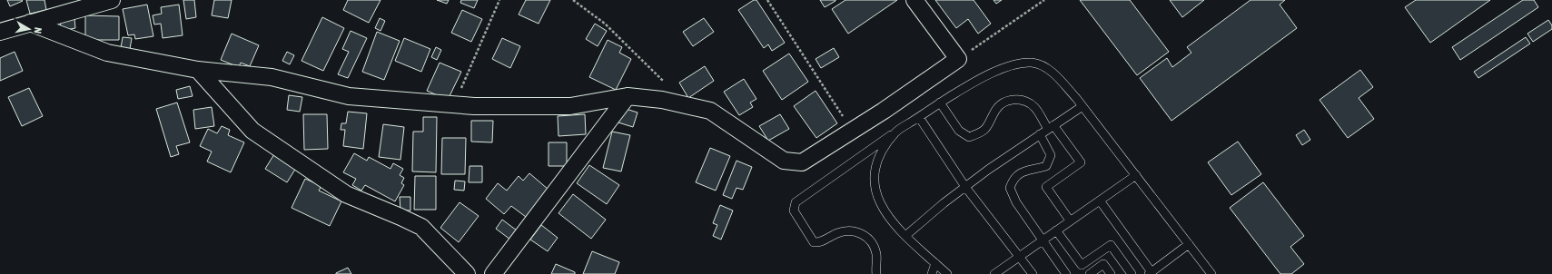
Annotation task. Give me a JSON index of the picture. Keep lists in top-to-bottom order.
{
  "north": "right"
}
